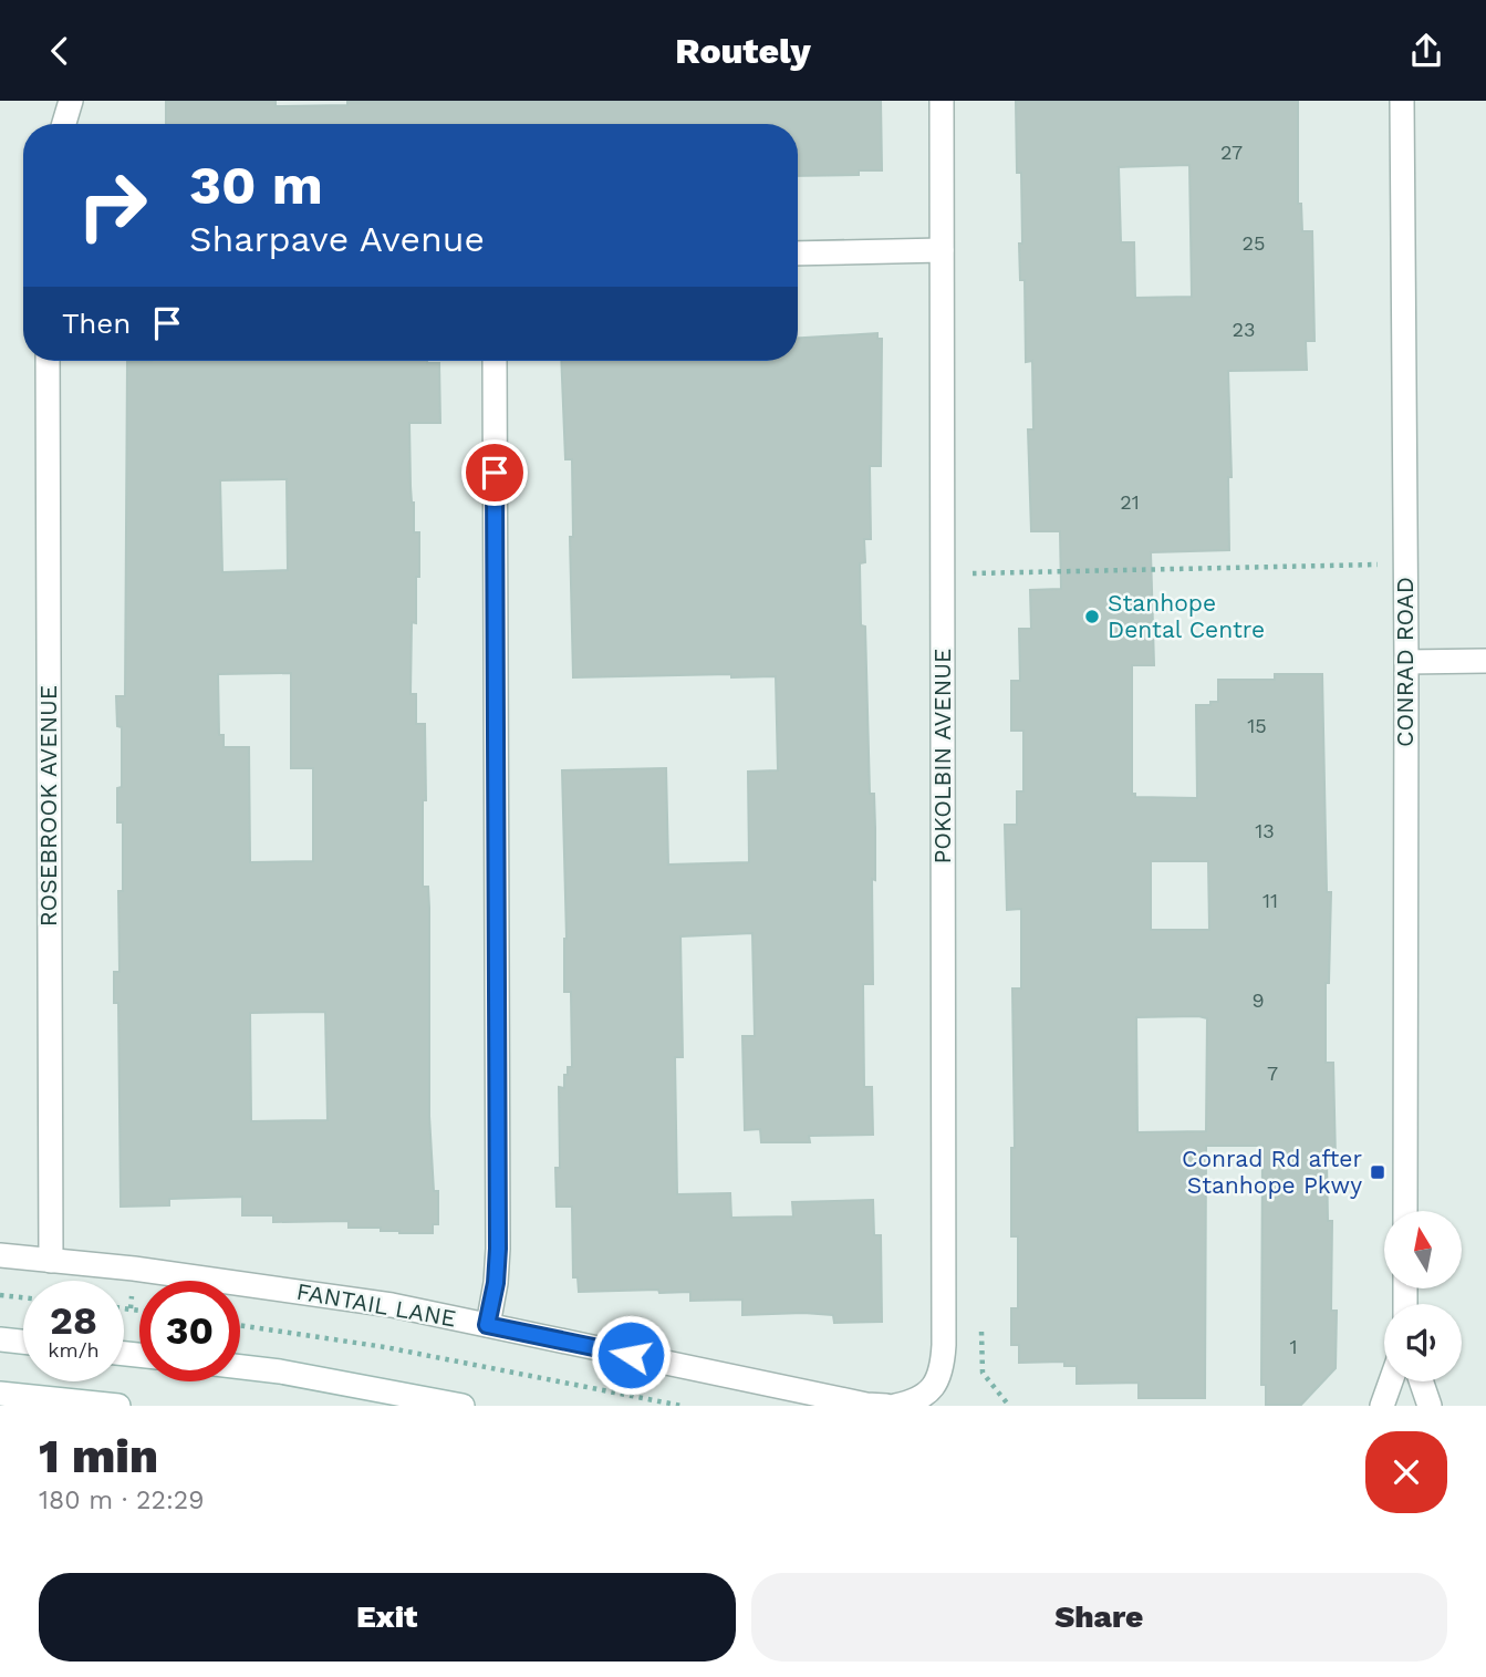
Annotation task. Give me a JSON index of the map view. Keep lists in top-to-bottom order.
{
  "streets": {
    "street": [
      "CONRAD ROAD",
      "POKOLBIN AVENUE",
      "ROSEBROOK AVENUE",
      "FANTAIL LANE"
    ]
  },
  "crossings": [
    ["ROSEBROOK AVENUE", "FANTAIL LANE"]
  ],
  "places": {
    "other": ["Stanhope Dental Centre"],
    "transit": ["Conrad Rd after Stanhope Pkwy"]
  },
  "house_numbers": [
    "27",
    "25",
    "23",
    "21",
    "15",
    "13",
    "11",
    "9",
    "7",
    "1"
  ],
  "north": "top",
  "page": {
    "header": "Routely",
    "turn": ["30 m", "Sharpave Avenue"],
    "then": "Then",
    "speed": "28 km/h",
    "limit": "30",
    "heading": ["1 min", "180 m · 22:29"],
    "buttons": ["Exit", "Share"]
  }
}
